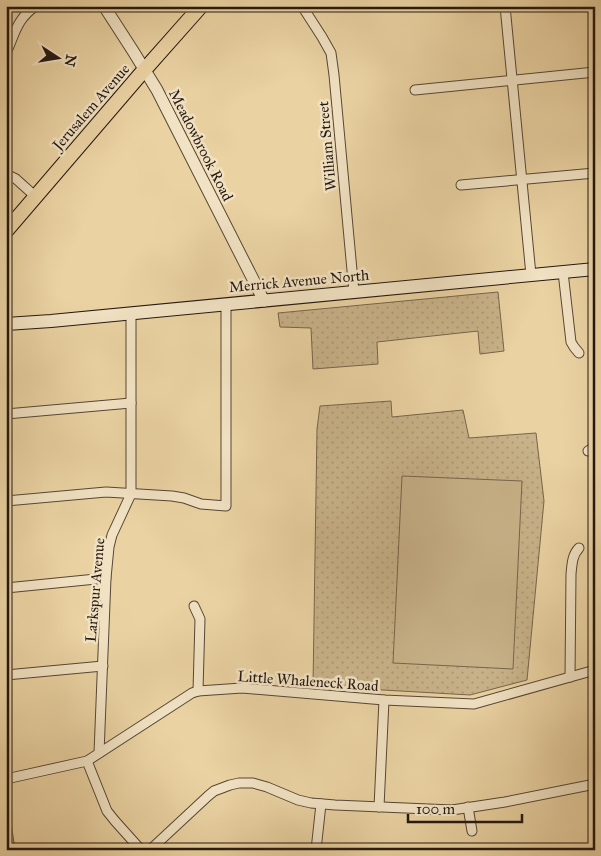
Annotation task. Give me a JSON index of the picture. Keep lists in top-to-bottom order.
{
  "streets": {
    "main road": ["Jerusalem Avenue", "Merrick Avenue North"],
    "street": [
      "Meadowbrook Road",
      "William Street",
      "Larkspur Avenue",
      "Little Whaleneck Road"
    ]
  },
  "crossings": [
    ["Jerusalem Avenue", "Meadowbrook Road"],
    ["Meadowbrook Road", "Merrick Avenue North"],
    ["William Street", "Merrick Avenue North"],
    ["Merrick Avenue North", "Larkspur Avenue"],
    ["Larkspur Avenue", "Little Whaleneck Road"]
  ],
  "scale_bar": "100 m",
  "north": "right"
}
